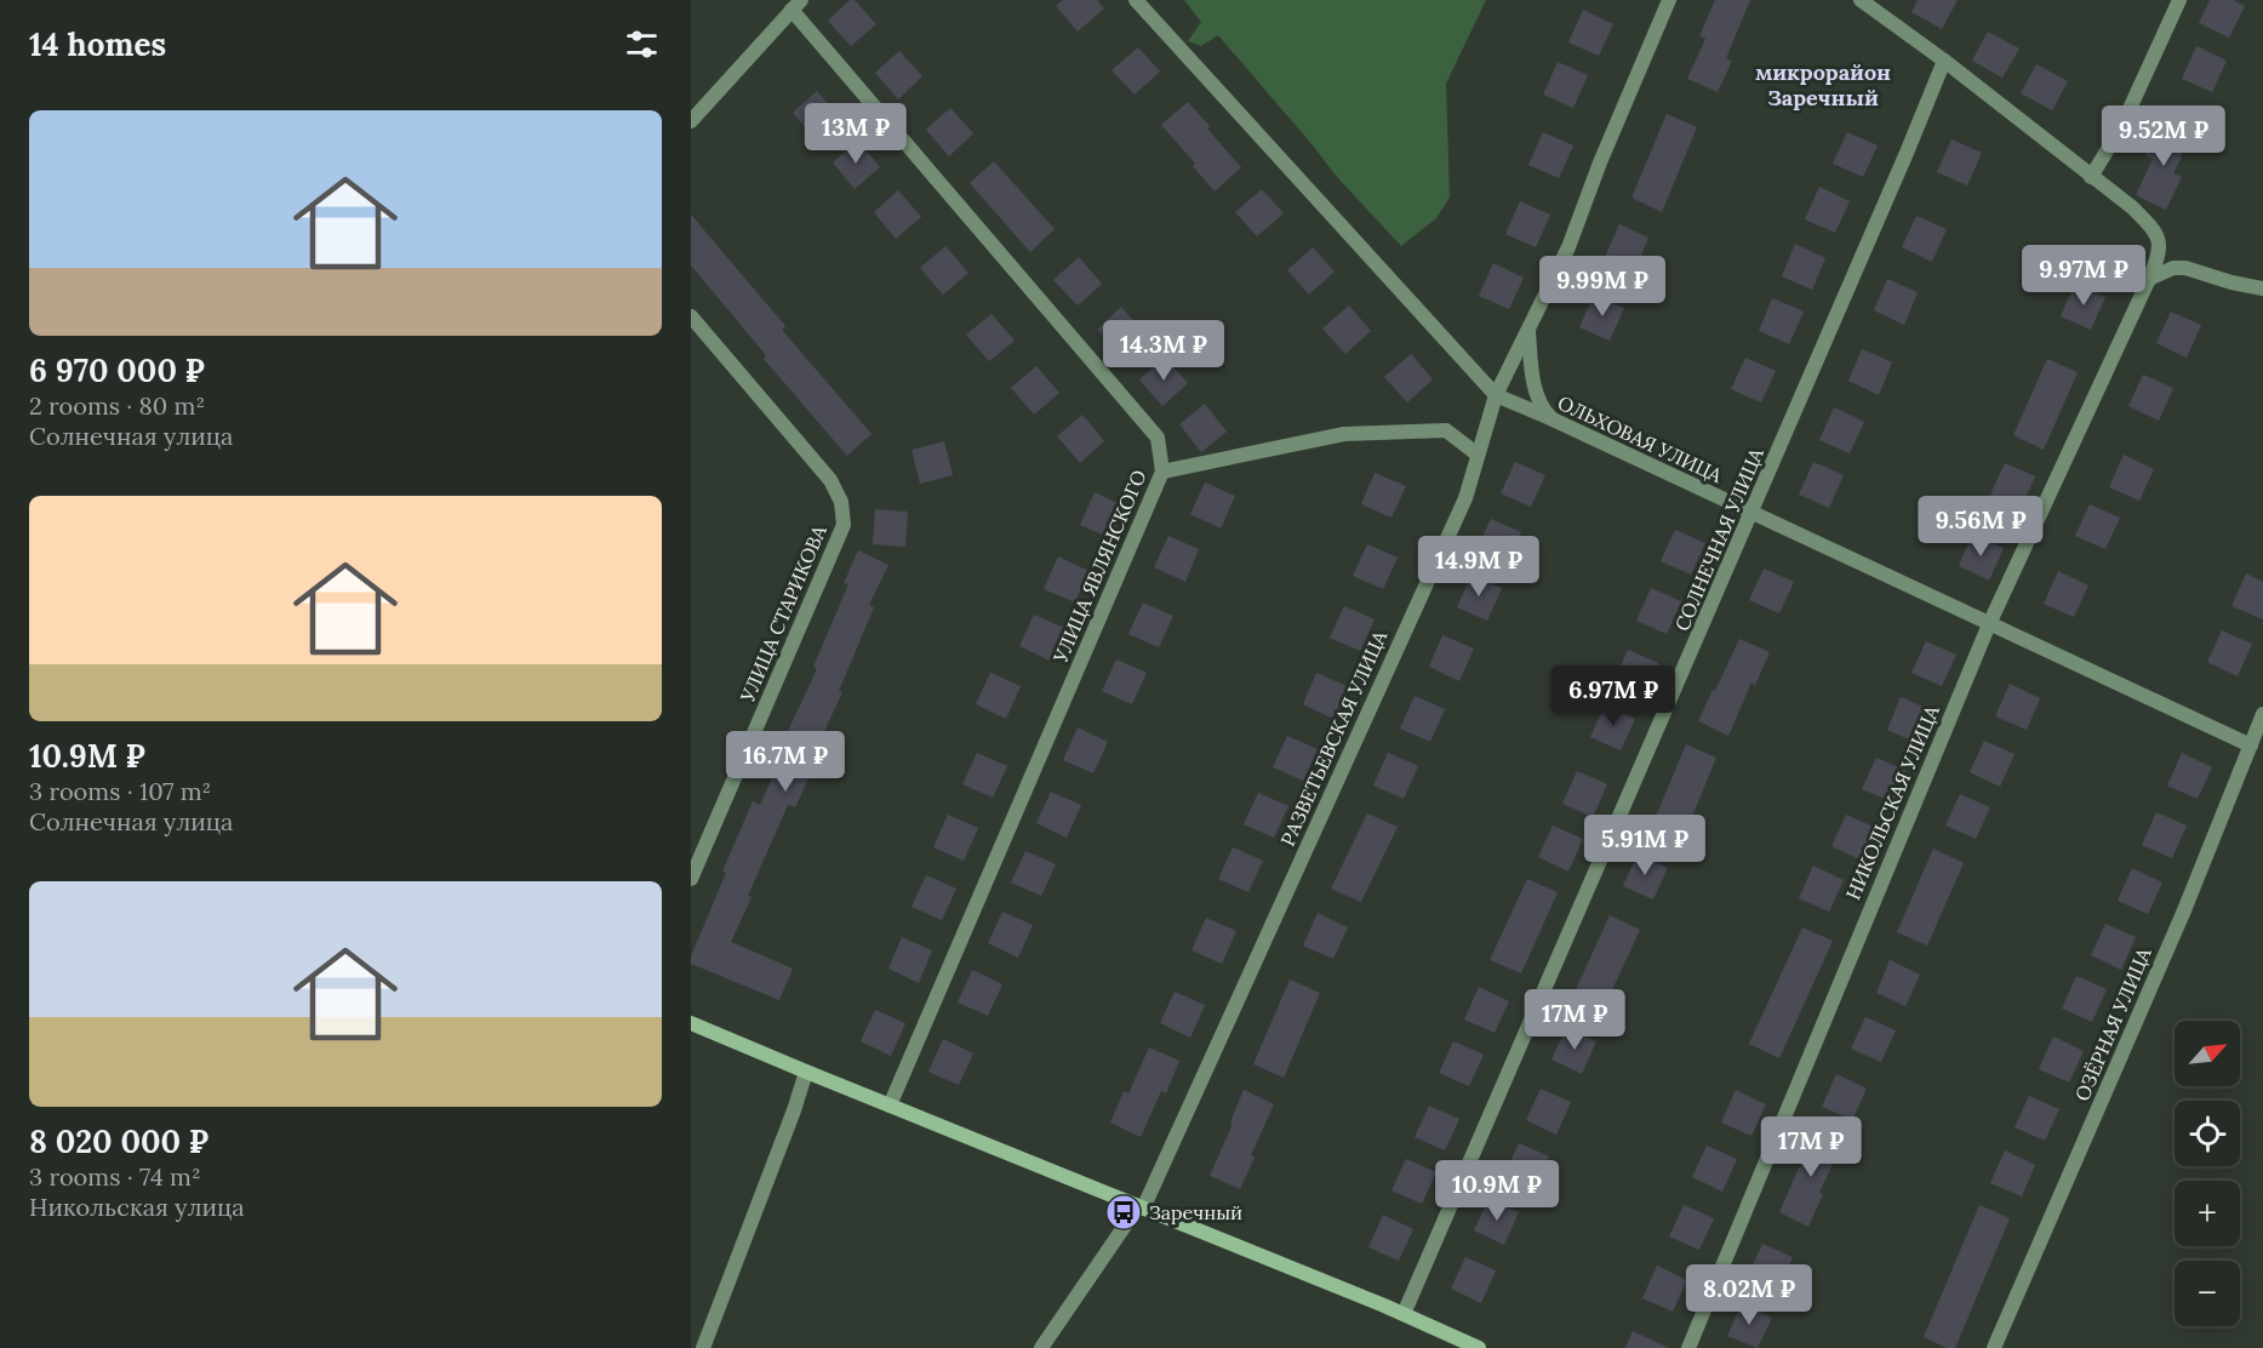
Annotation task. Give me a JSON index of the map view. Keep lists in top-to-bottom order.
{
  "streets": {
    "street": [
      "ОЛЬХОВАЯ УЛИЦА",
      "СОЛНЕЧНАЯ УЛИЦА",
      "УЛИЦА ЯВЛЯНСКОГО",
      "УЛИЦА СТАРИКОВА",
      "РАЗВЕТЬЕВСКАЯ УЛИЦА",
      "НИКОЛЬСКАЯ УЛИЦА",
      "ОЗЁРНАЯ УЛИЦА"
    ]
  },
  "crossings": [
    ["ОЛЬХОВАЯ УЛИЦА", "СОЛНЕЧНАЯ УЛИЦА"],
    ["ОЛЬХОВАЯ УЛИЦА", "РАЗВЕТЬЕВСКАЯ УЛИЦА"],
    ["ОЛЬХОВАЯ УЛИЦА", "НИКОЛЬСКАЯ УЛИЦА"],
    ["ОЛЬХОВАЯ УЛИЦА", "ОЗЁРНАЯ УЛИЦА"],
    ["СОЛНЕЧНАЯ УЛИЦА", "НИКОЛЬСКАЯ УЛИЦА"]
  ],
  "districts": ["микрорайон Заречный"],
  "places": {
    "bus stop": ["Заречный"]
  },
  "north": "top right",
  "page": {
    "heading": "14 homes",
    "list": [
      {
        "name": "6 970 000 ₽",
        "note": "2 rooms · 80 m² · Солнечная улица"
      },
      {
        "name": "10.9M ₽",
        "note": "3 rooms · 107 m² · Солнечная улица"
      },
      {
        "name": "8 020 000 ₽",
        "note": "3 rooms · 74 m² · Никольская улица"
      }
    ],
    "price": [
      "13M ₽",
      "9.52M ₽",
      "9.97M ₽",
      "9.99M ₽",
      "14.3M ₽",
      "9.56M ₽",
      "14.9M ₽",
      "6.97M ₽",
      "16.7M ₽",
      "5.91M ₽",
      "17M ₽",
      "17M ₽",
      "10.9M ₽",
      "8.02M ₽"
    ],
    "map_buttons": ["+", "−"]
  }
}
